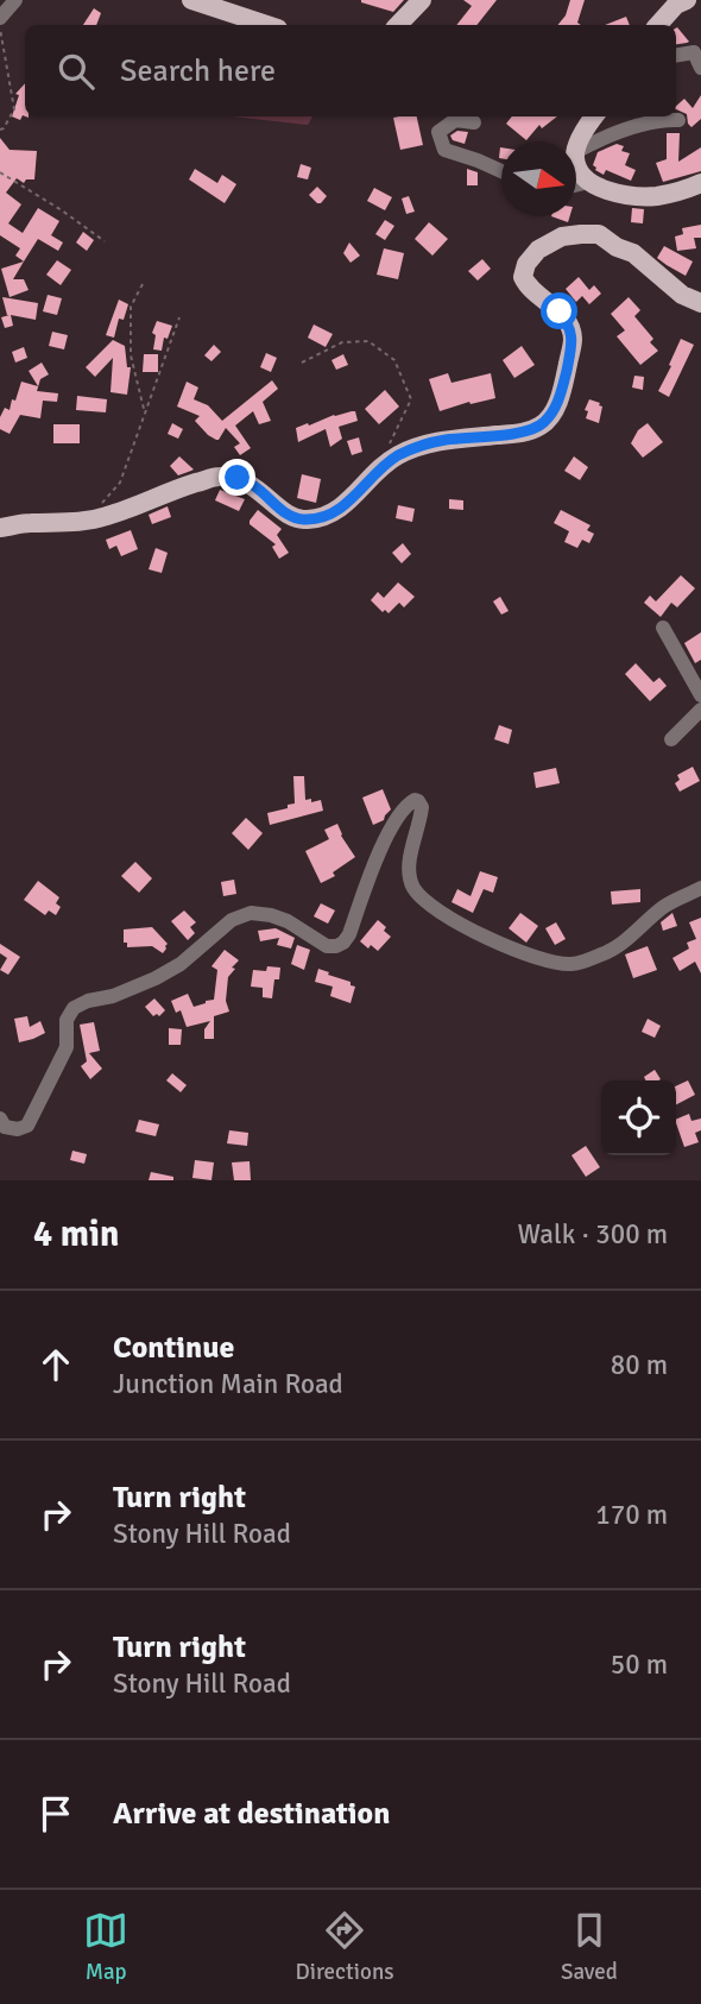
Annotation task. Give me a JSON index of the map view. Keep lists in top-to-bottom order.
{
  "north": "right",
  "page": {
    "search": "Search here",
    "heading": ["4 min", "Walk · 300 m"],
    "list": [
      ["Continue", "Junction Main Road", "80 m"],
      ["Turn right", "Stony Hill Road", "170 m"],
      ["Turn right", "Stony Hill Road", "50 m"],
      "Arrive at destination"
    ],
    "nav": ["Map", "Directions", "Saved"]
  }
}
